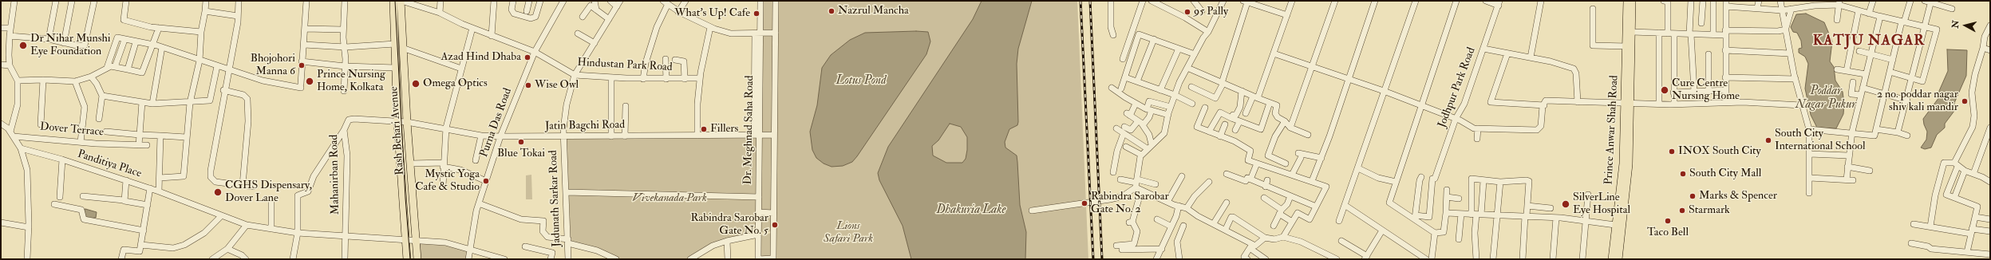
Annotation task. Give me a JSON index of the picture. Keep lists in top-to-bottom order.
{
  "streets": {
    "main road": ["Prince Anwar Shah Road", "Rash Behari Avenue"],
    "street": [
      "Hindustan Park Road",
      "Jodhpur Park Road",
      "Purna Das Road",
      "Jatin Bagchi Road",
      "Dover Terrace",
      "Dr. Meghnad Saha Road",
      "Panditiya Place",
      "Mahanirban Road",
      "Jadunath Sarkar Road"
    ]
  },
  "crossings": [
    ["Hindustan Park Road", "Purna Das Road"],
    ["Hindustan Park Road", "Rash Behari Avenue"],
    ["Hindustan Park Road", "Jadunath Sarkar Road"],
    ["Purna Das Road", "Jatin Bagchi Road"],
    ["Purna Das Road", "Panditiya Place"],
    ["Jatin Bagchi Road", "Dr. Meghnad Saha Road"],
    ["Jatin Bagchi Road", "Rash Behari Avenue"],
    ["Jatin Bagchi Road", "Mahanirban Road"],
    ["Jatin Bagchi Road", "Jadunath Sarkar Road"],
    ["Rash Behari Avenue", "Panditiya Place"],
    ["Rash Behari Avenue", "Mahanirban Road"],
    ["Panditiya Place", "Mahanirban Road"]
  ],
  "districts": ["KATJU NAGAR"],
  "water": ["Lotus Pond", "Poddar Nagar Pukur", "Dhakuria Lake"],
  "parks": ["Vivekanada Park", "Lions Safari Park"],
  "places": [
    "Nazrul Mancha",
    "95 Pally",
    "What's Up! Cafe",
    "Dr Nihar Munshi Eye Foundation",
    "Azad Hind Dhaba",
    "Bhojohori Manna 6",
    "Prince Nursing Home, Kolkata",
    "Omega Optics",
    "Wise Owl",
    "Cure Centre Nursing Home",
    "2 no. poddar nagar shiv kali mandir",
    "Fillers",
    "South City International School",
    "Blue Tokai",
    "INOX South City",
    "South City Mall",
    "Mystic Yoga Cafe & Studio",
    "CGHS Dispensary, Dover Lane",
    "Marks & Spencer",
    "Rabindra Sarobar Gate No. 2",
    "SilverLine Eye Hospital",
    "Starmark",
    "Taco Bell",
    "Rabindra Sarobar Gate No. 5"
  ],
  "north": "left"
}
